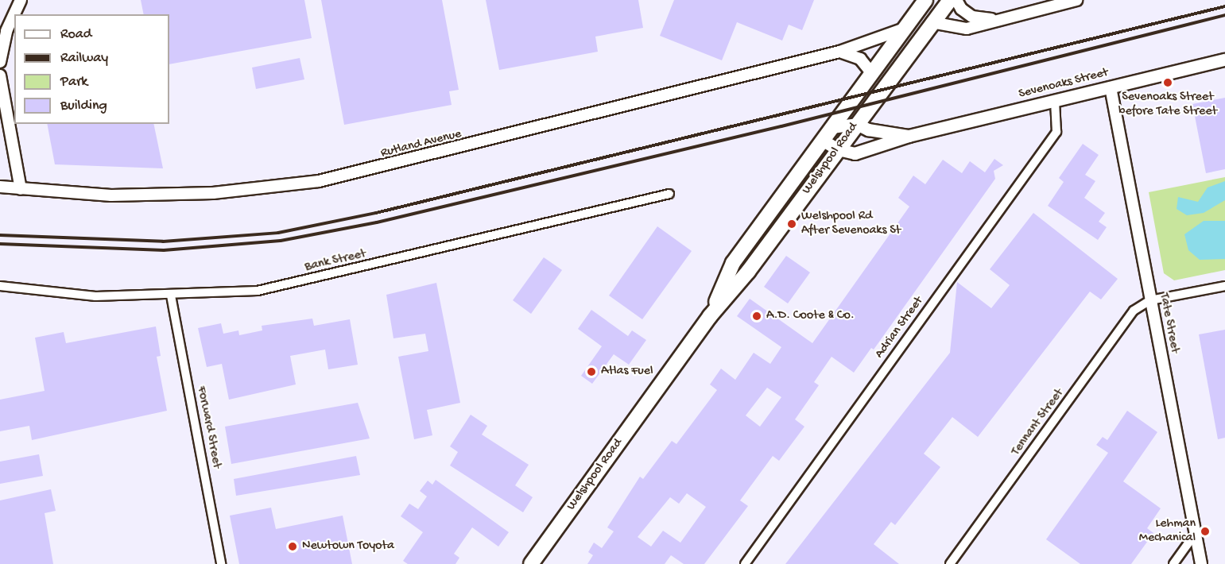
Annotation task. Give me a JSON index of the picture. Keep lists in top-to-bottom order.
{
  "streets": {
    "main road": ["Sevenoaks Street", "Welshpool Road"],
    "street": [
      "Rutland Avenue",
      "Bank Street",
      "Tate Street",
      "Adrian Street",
      "Tennant Street",
      "Forward Street"
    ]
  },
  "crossings": [
    ["Sevenoaks Street", "Welshpool Road"],
    ["Sevenoaks Street", "Tate Street"],
    ["Sevenoaks Street", "Adrian Street"],
    ["Rutland Avenue", "Welshpool Road"],
    ["Bank Street", "Forward Street"],
    ["Tate Street", "Tennant Street"]
  ],
  "places": [
    "Sevenoaks Street before Tate Street",
    "Welshpool Rd After Sevenoaks St",
    "A.D. Coote & Co.",
    "Atlas Fuel",
    "Lehman Mechanical",
    "Newtown Toyota"
  ],
  "legend": [
    "Road",
    "Railway",
    "Park",
    "Building"
  ]
}
